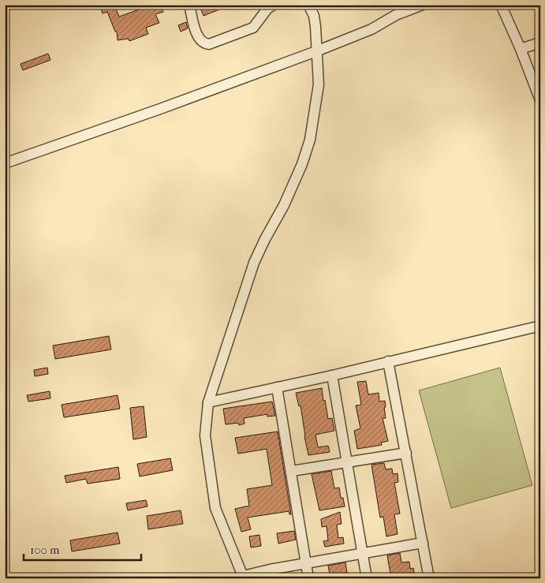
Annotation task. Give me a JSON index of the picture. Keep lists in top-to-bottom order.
{
  "scale_bar": "100 m"
}
